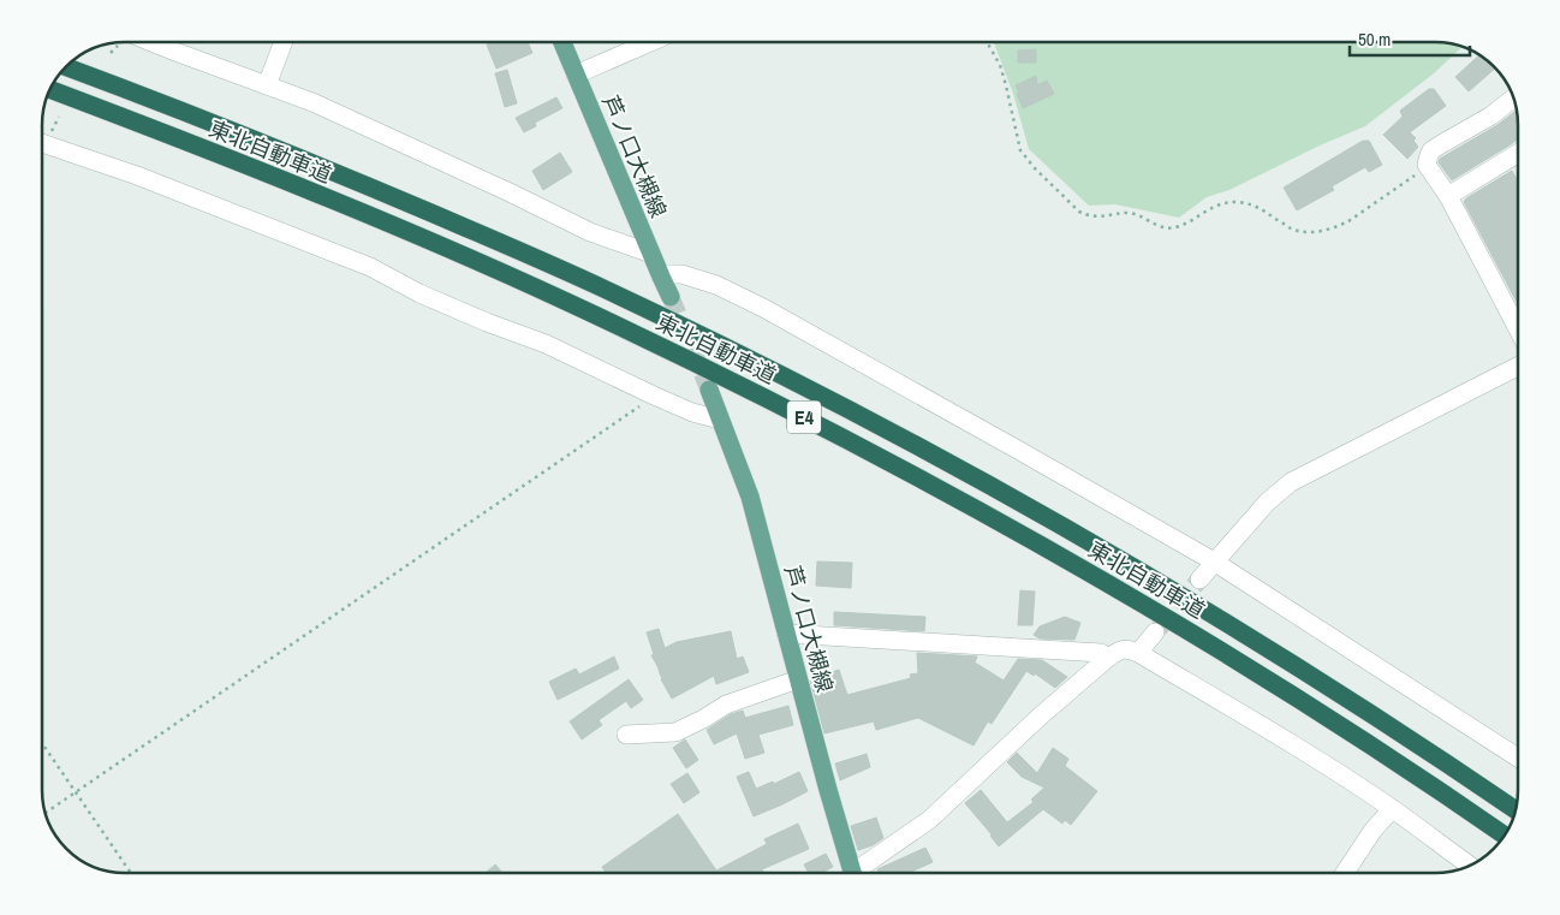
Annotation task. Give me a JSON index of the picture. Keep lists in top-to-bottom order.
{
  "streets": {
    "highway": ["東北自動車道", "E4"],
    "main road": ["芦ノ口大槻線"]
  },
  "scale_bar": "50 m"
}
